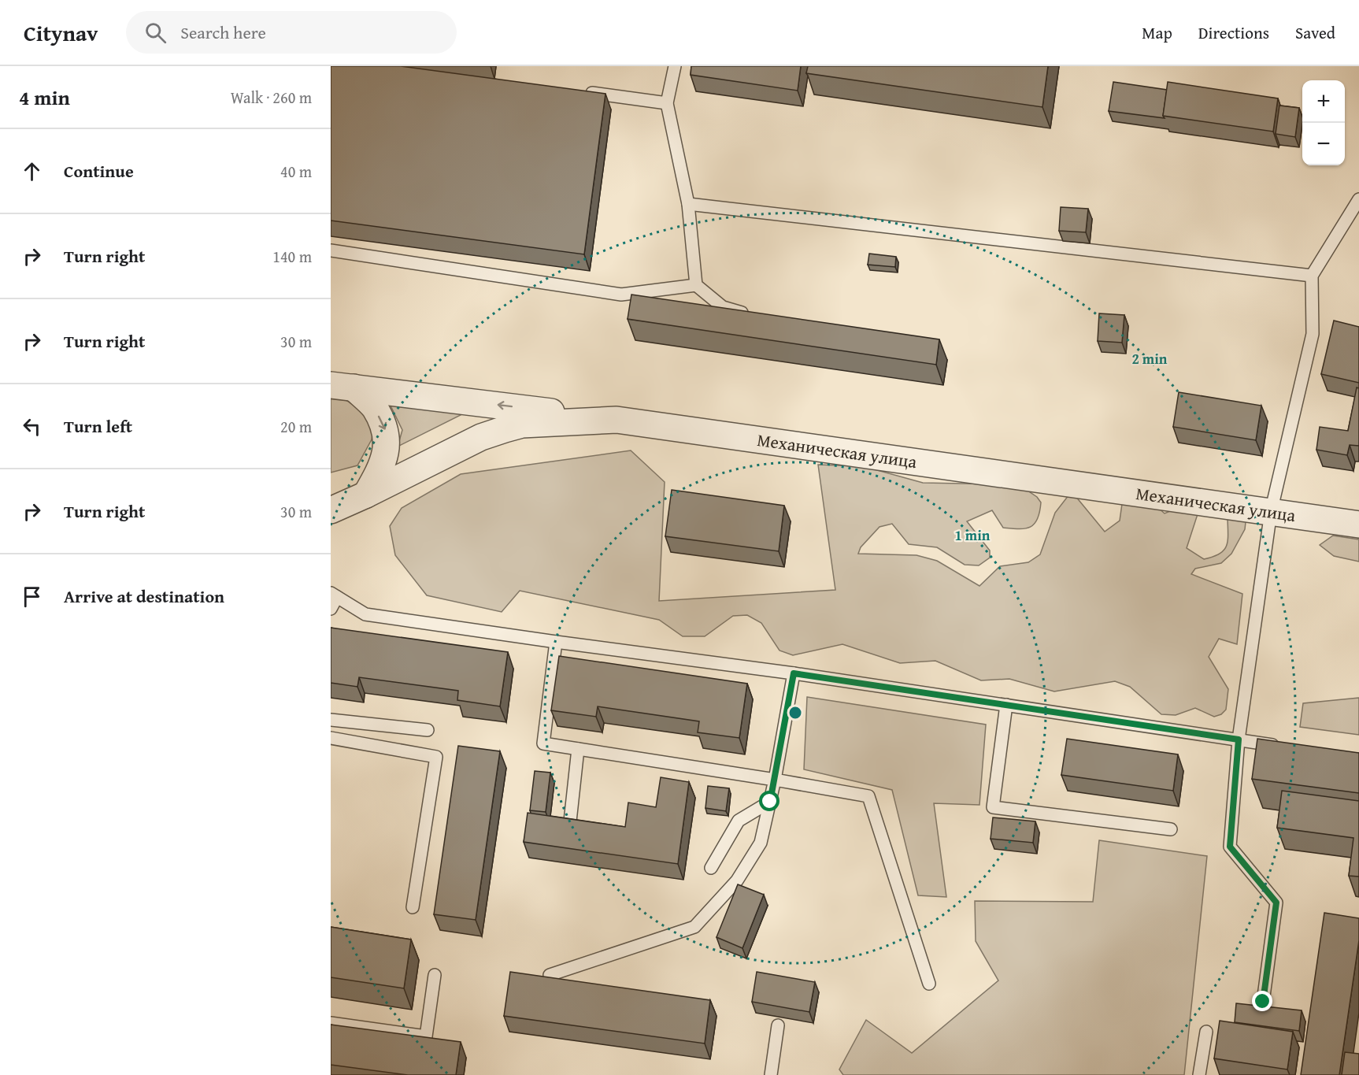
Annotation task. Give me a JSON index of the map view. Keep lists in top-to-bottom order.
{
  "streets": {
    "street": ["Механическая улица"]
  },
  "page": {
    "header": "Citynav",
    "search": "Search here",
    "nav": ["Map", "Directions", "Saved"],
    "heading": ["4 min", "Walk · 260 m"],
    "map_buttons": ["+", "−"],
    "list": [
      ["Continue", "40 m"],
      ["Turn right", "140 m"],
      ["Turn right", "30 m"],
      ["Turn left", "20 m"],
      ["Turn right", "30 m"],
      "Arrive at destination"
    ]
  },
  "rings": ["2 min", "1 min"]
}
